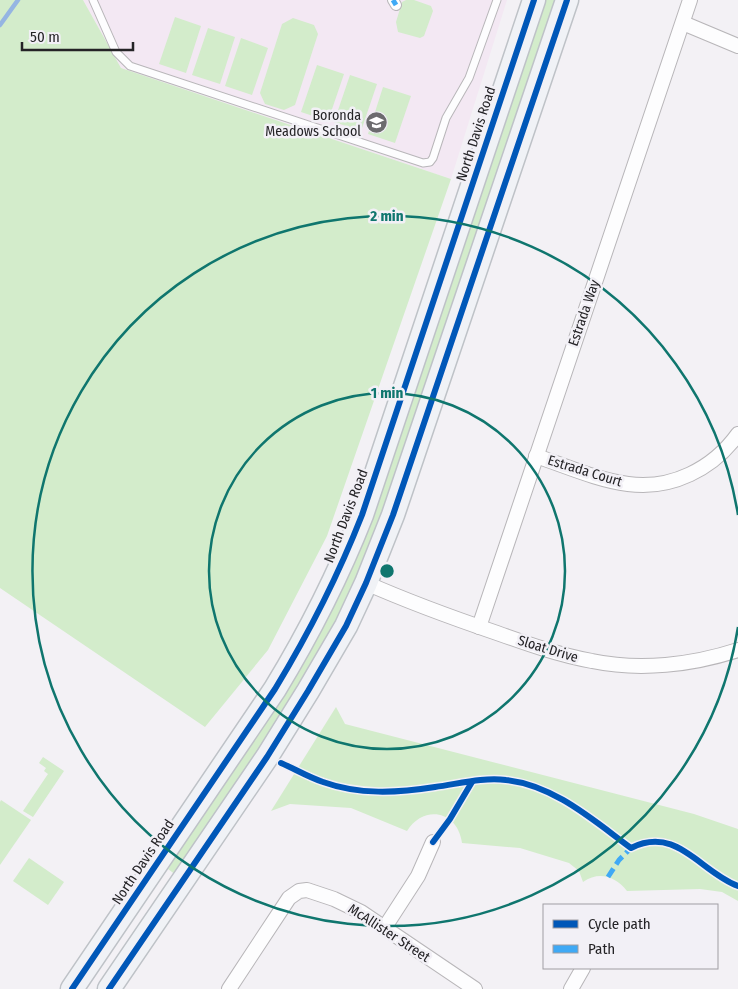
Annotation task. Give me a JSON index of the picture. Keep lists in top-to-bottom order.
{
  "streets": {
    "highway": ["North Davis Road"],
    "street": [
      "Estrada Way",
      "Estrada Court",
      "Sloat Drive",
      "McAllister Street"
    ]
  },
  "crossings": [
    ["Estrada Way", "Estrada Court"],
    ["Estrada Way", "Sloat Drive"]
  ],
  "places": {
    "school or university": ["Boronda Meadows School"]
  },
  "legend": ["Cycle path", "Path"],
  "scale_bar": "50 m",
  "rings": ["2 min", "1 min"]
}
